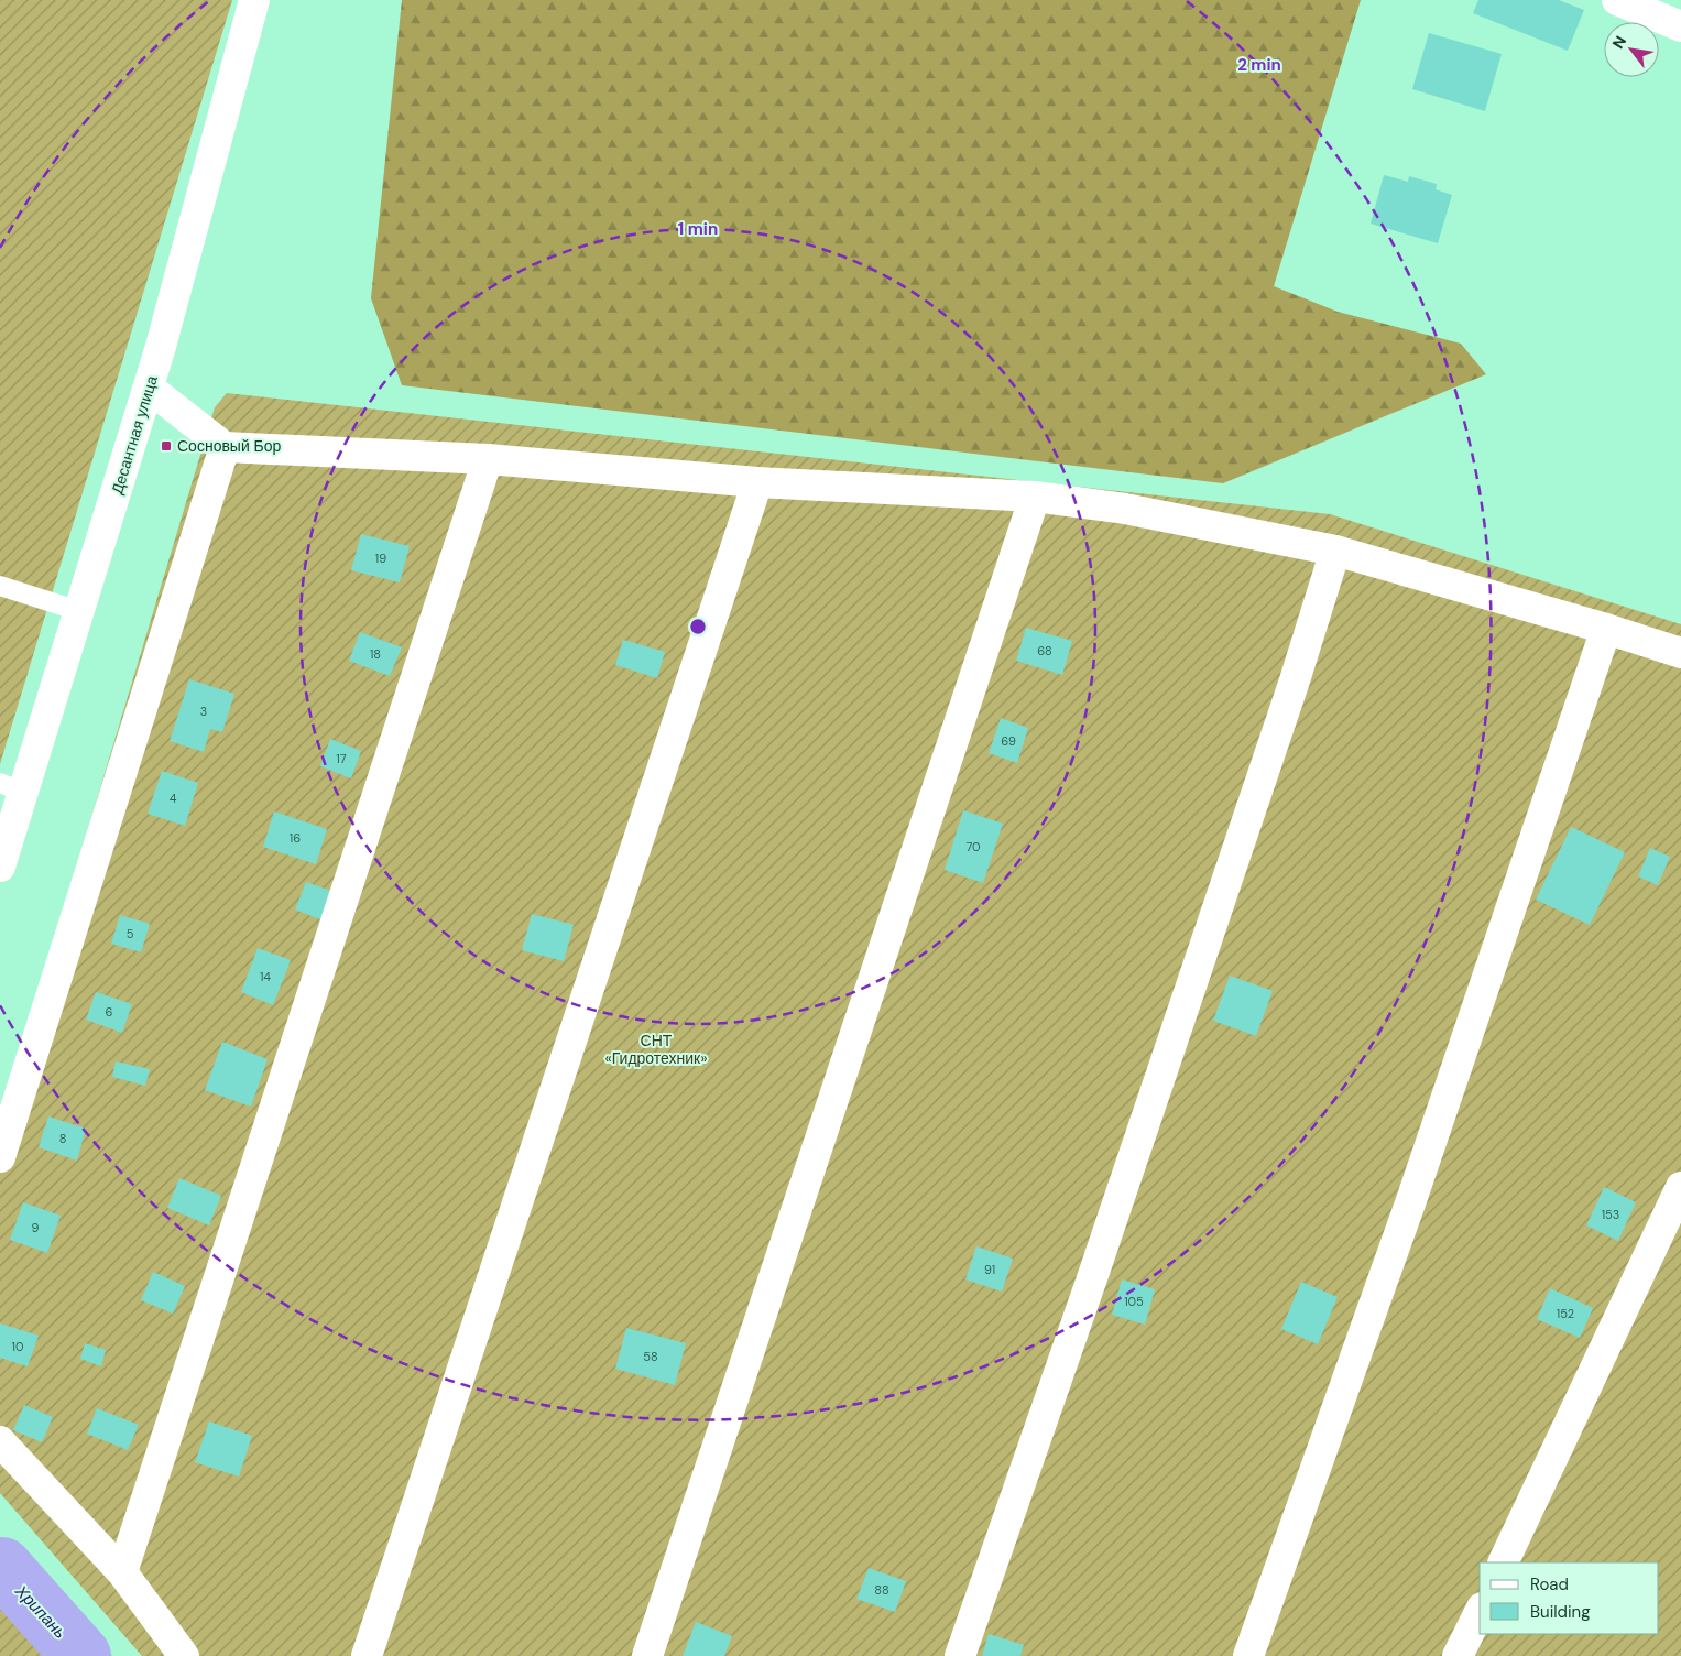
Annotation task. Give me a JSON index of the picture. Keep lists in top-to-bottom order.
{
  "streets": {
    "street": ["Десантная улица"]
  },
  "water": ["Хрипань"],
  "parks": ["СНТ «Гидротехник»"],
  "places": {
    "transit": ["Сосновый Бор"]
  },
  "house_numbers": [
    "19",
    "68",
    "18",
    "3",
    "69",
    "17",
    "4",
    "16",
    "70",
    "5",
    "14",
    "6",
    "8",
    "153",
    "9",
    "91",
    "105",
    "152",
    "10",
    "58",
    "88"
  ],
  "legend": ["Road", "Building"],
  "north": "top left",
  "rings": ["2 min", "1 min"]
}
